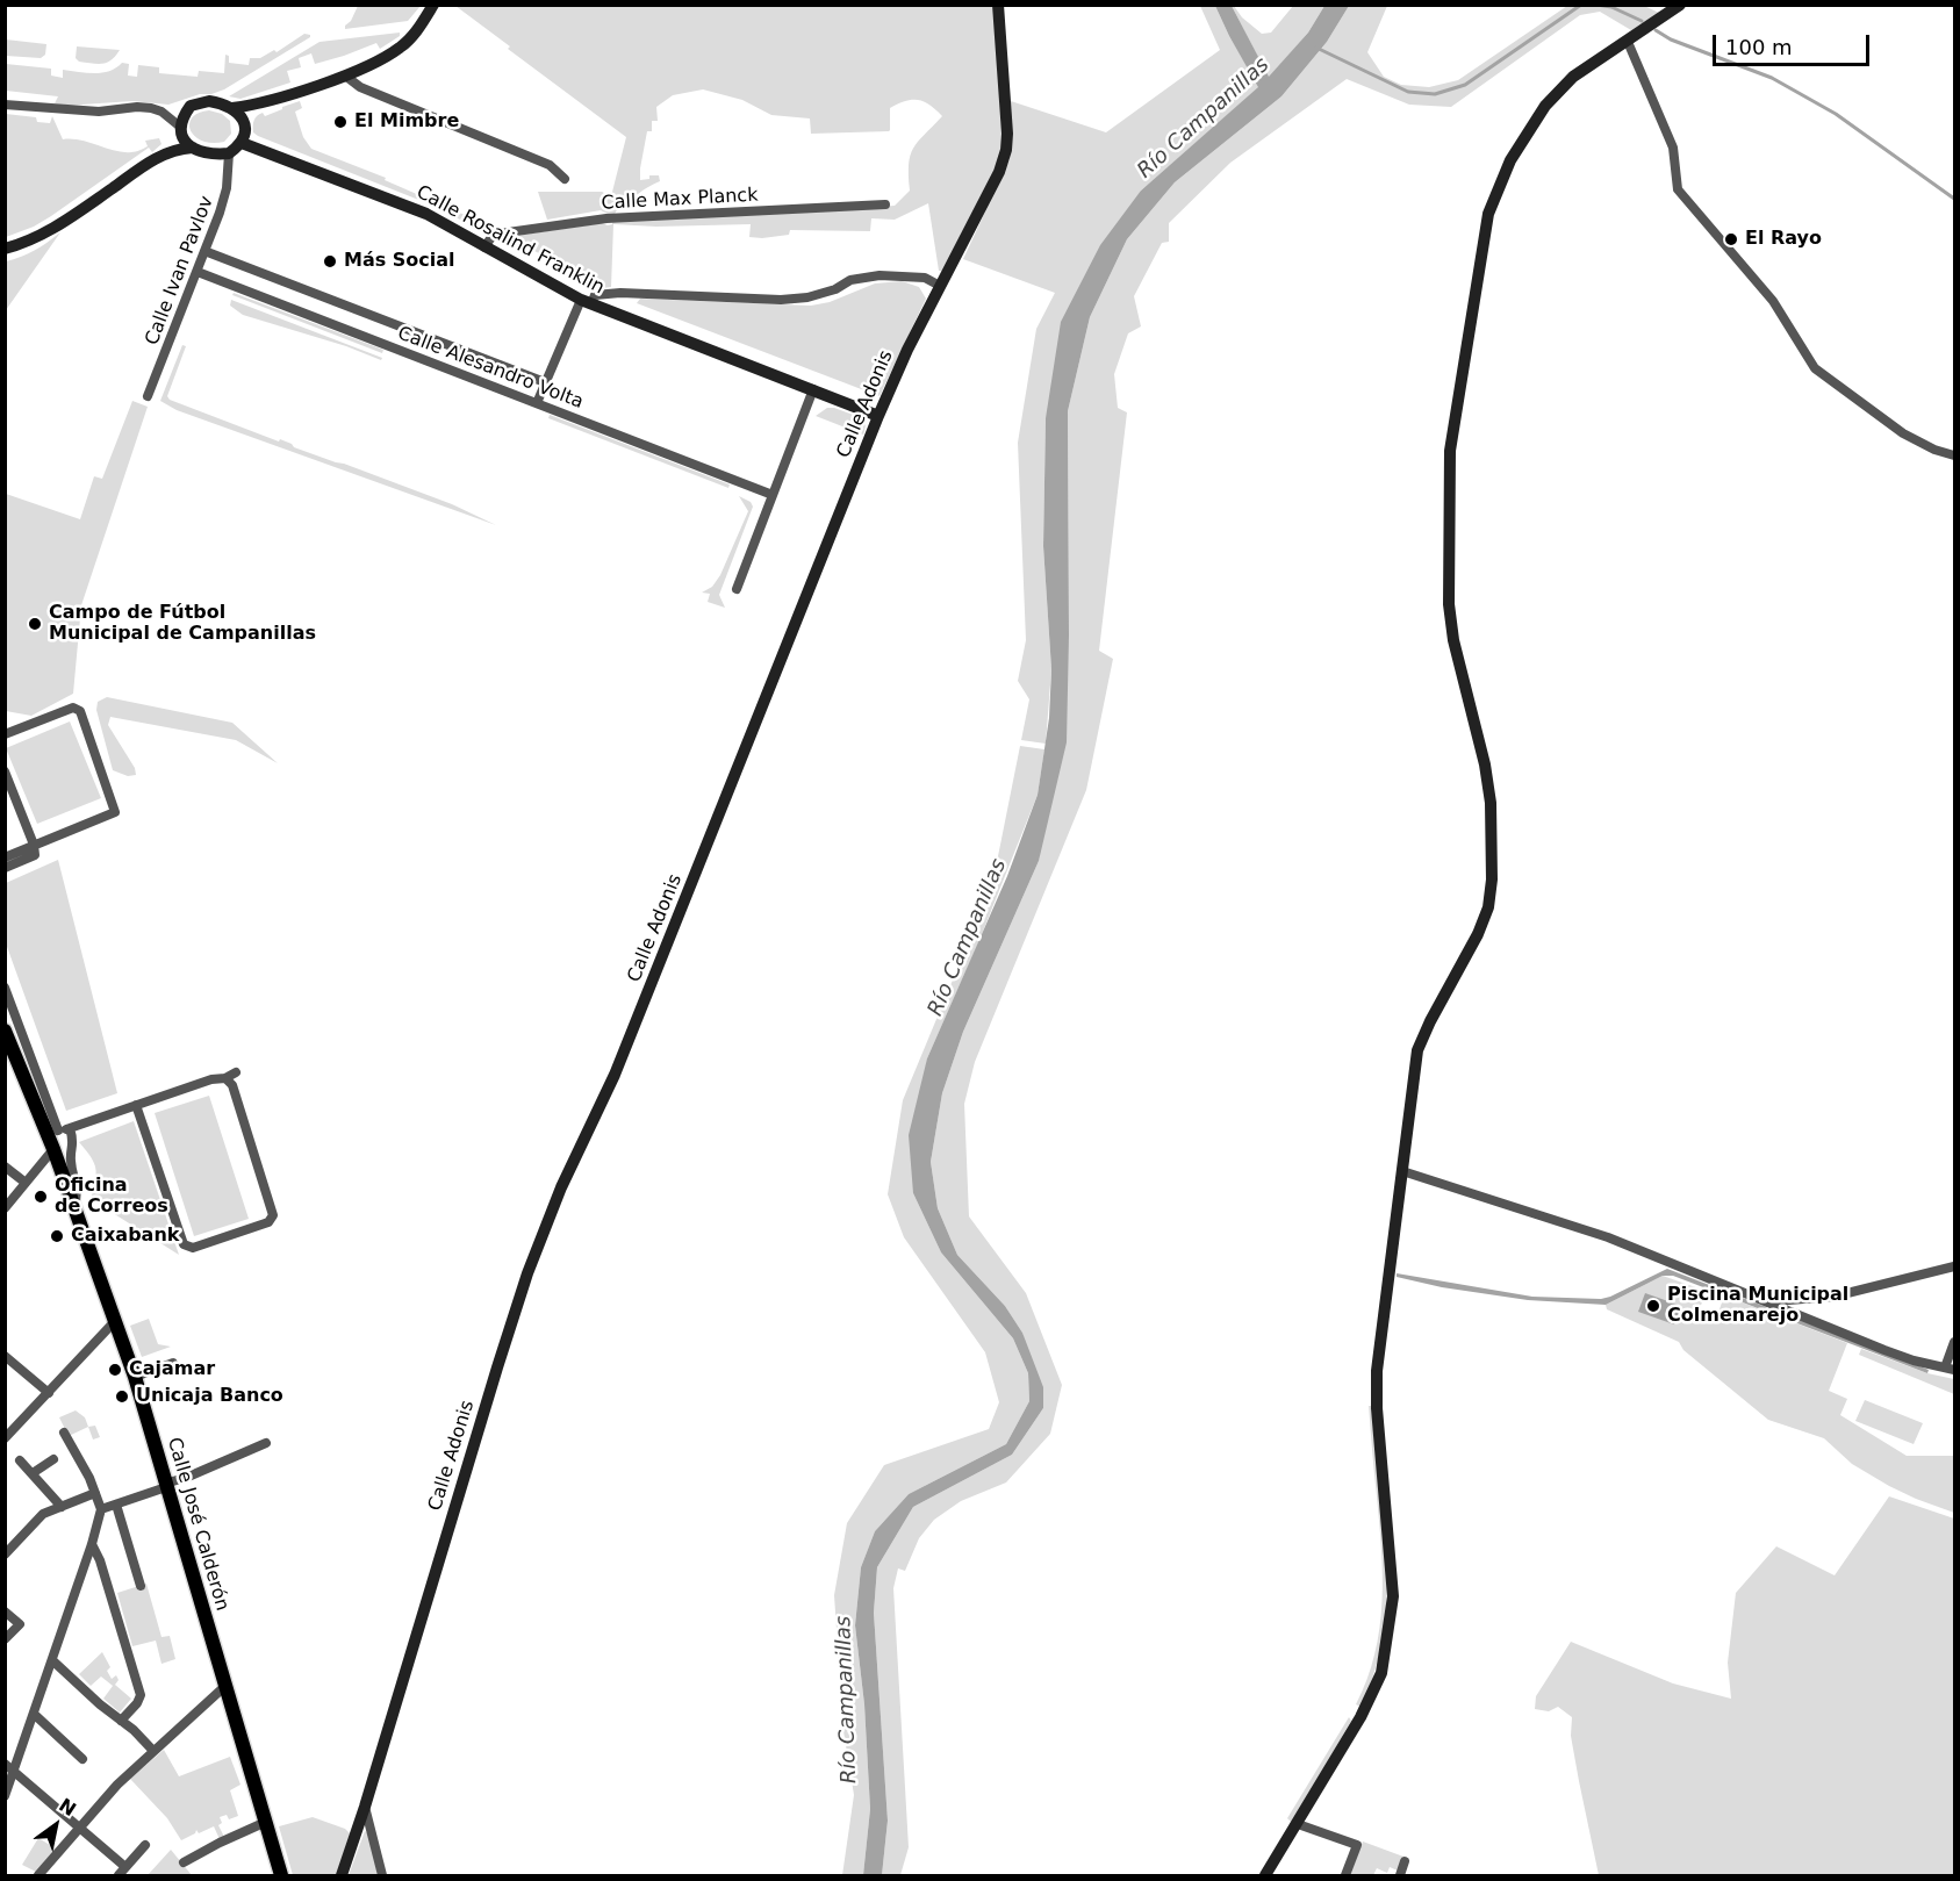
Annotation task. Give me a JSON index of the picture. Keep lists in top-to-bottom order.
{
  "streets": {
    "main road": ["Calle José Calderón"],
    "street": [
      "Calle Max Planck",
      "Calle Rosalind Franklin",
      "Calle Ivan Pavlov",
      "Calle Alesandro Volta",
      "Calle Adonis"
    ]
  },
  "crossings": [
    ["Calle Max Planck", "Calle Rosalind Franklin"],
    ["Calle Rosalind Franklin", "Calle Ivan Pavlov"],
    ["Calle Rosalind Franklin", "Calle Adonis"],
    ["Calle Ivan Pavlov", "Calle Alesandro Volta"]
  ],
  "water": ["Río Campanillas"],
  "places": [
    "El Mimbre",
    "El Rayo",
    "Más Social",
    "Campo de Fútbol Municipal de Campanillas",
    "Oficina de Correos",
    "Caixabank",
    "Piscina Municipal Colmenarejo",
    "Cajamar",
    "Unicaja Banco"
  ],
  "scale_bar": "100 m",
  "north": "top right"
}
